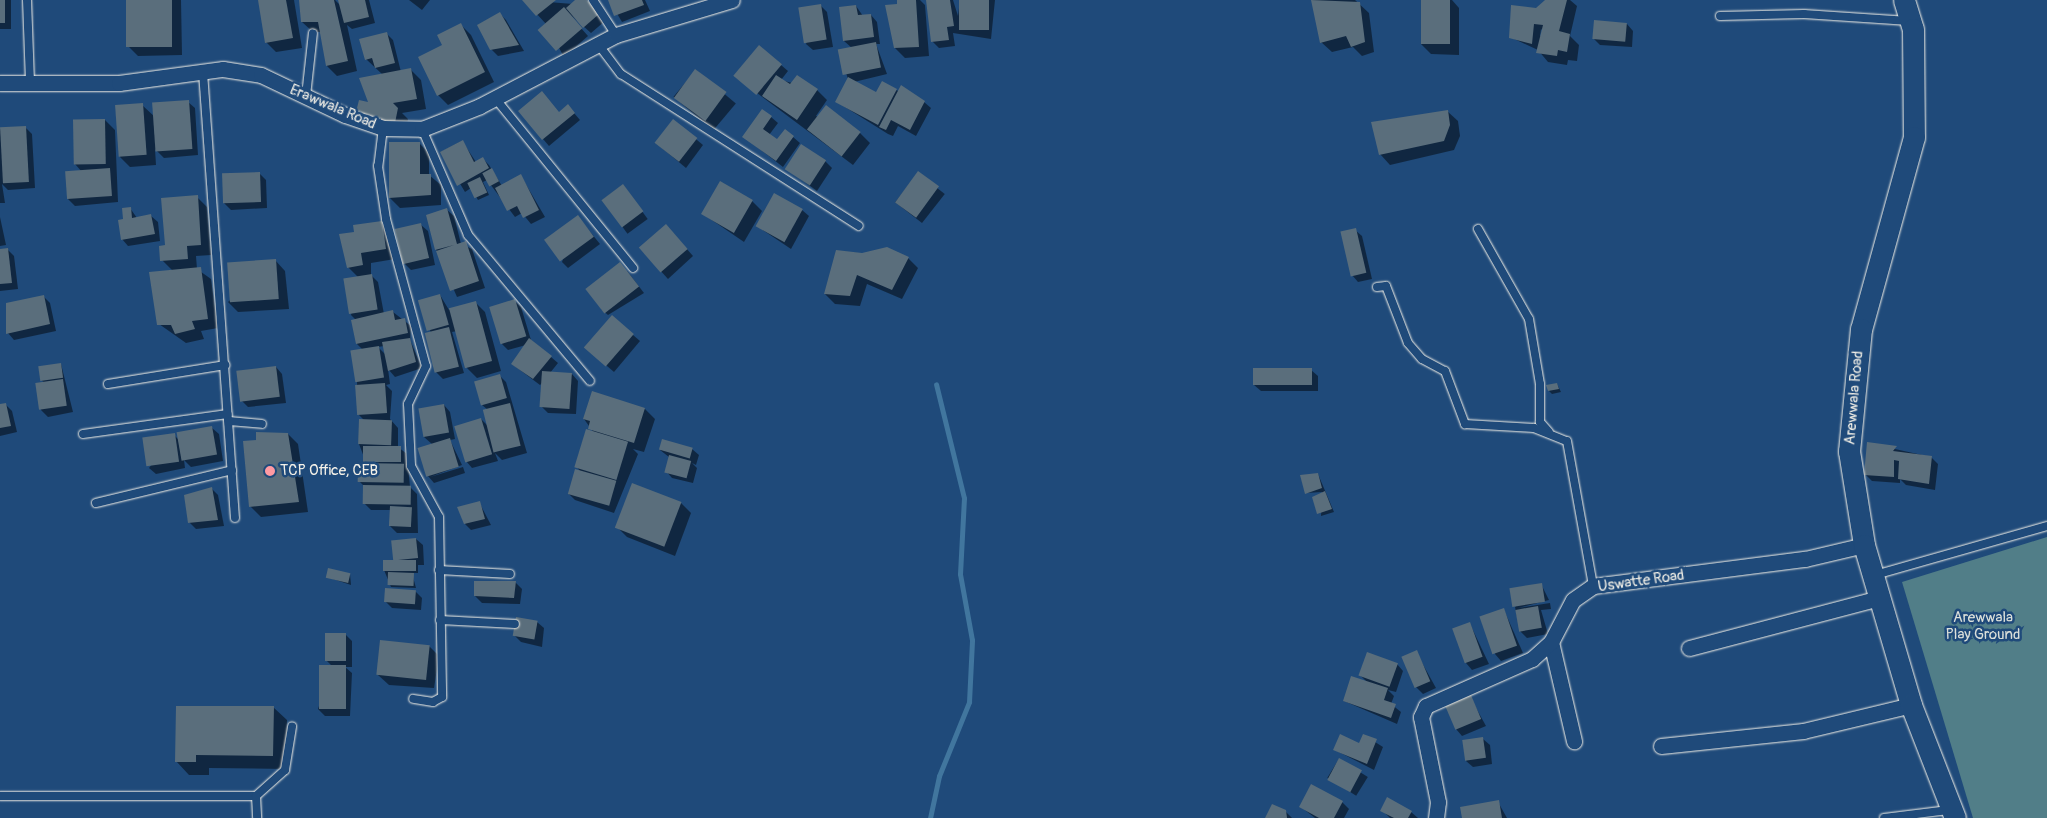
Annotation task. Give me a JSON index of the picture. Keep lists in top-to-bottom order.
{
  "streets": {
    "street": ["Erawwala Road", "Arewwala Road", "Uswatte Road"]
  },
  "crossings": [
    ["Arewwala Road", "Uswatte Road"]
  ],
  "parks": ["Arewwala Play Ground"],
  "places": ["TCP Office, CEB"]
}
